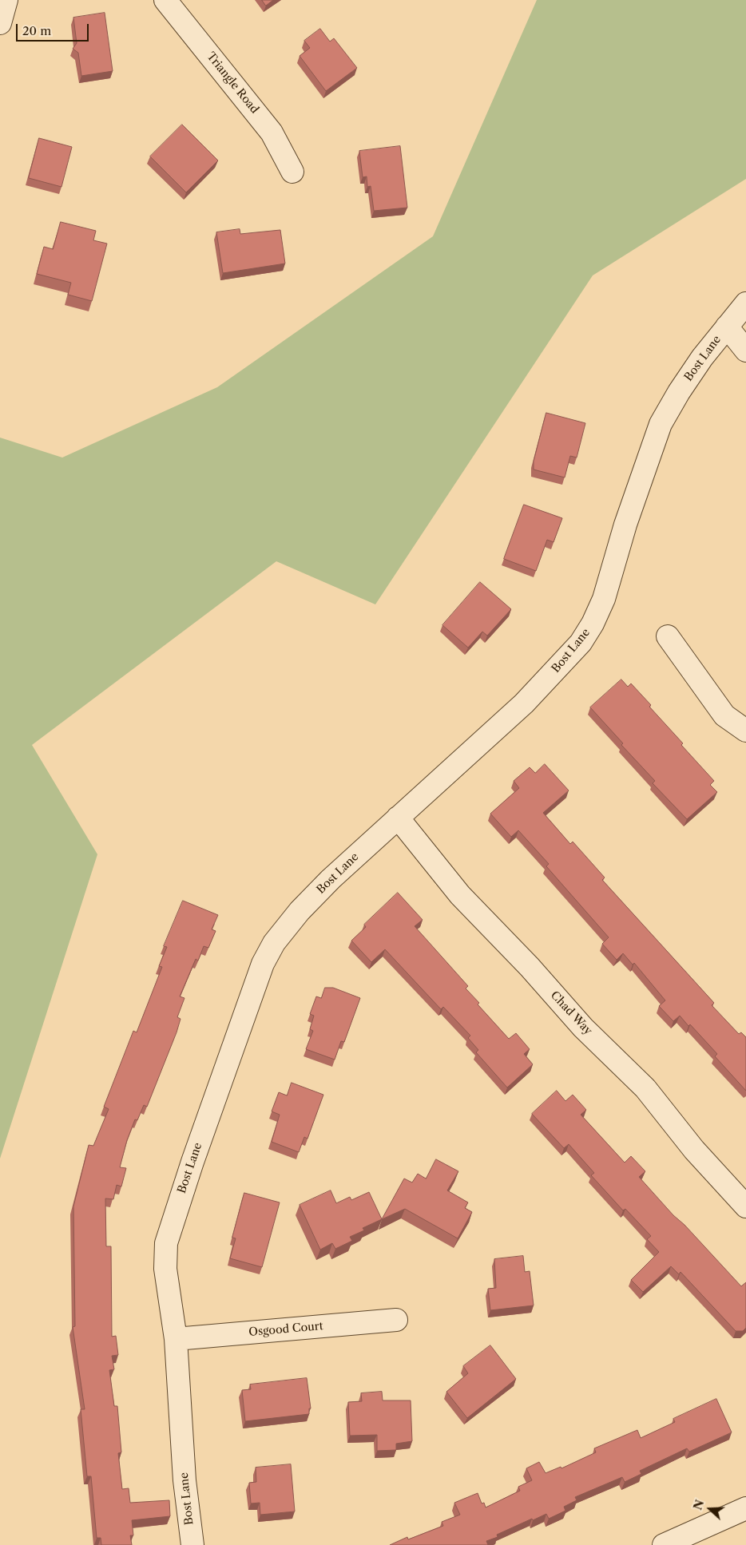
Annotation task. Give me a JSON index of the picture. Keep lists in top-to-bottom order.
{
  "streets": {
    "street": [
      "Triangle Road",
      "Bost Lane",
      "Chad Way",
      "Osgood Court"
    ]
  },
  "crossings": [
    ["Bost Lane", "Chad Way"],
    ["Bost Lane", "Osgood Court"]
  ],
  "scale_bar": "20 m",
  "north": "left"
}
